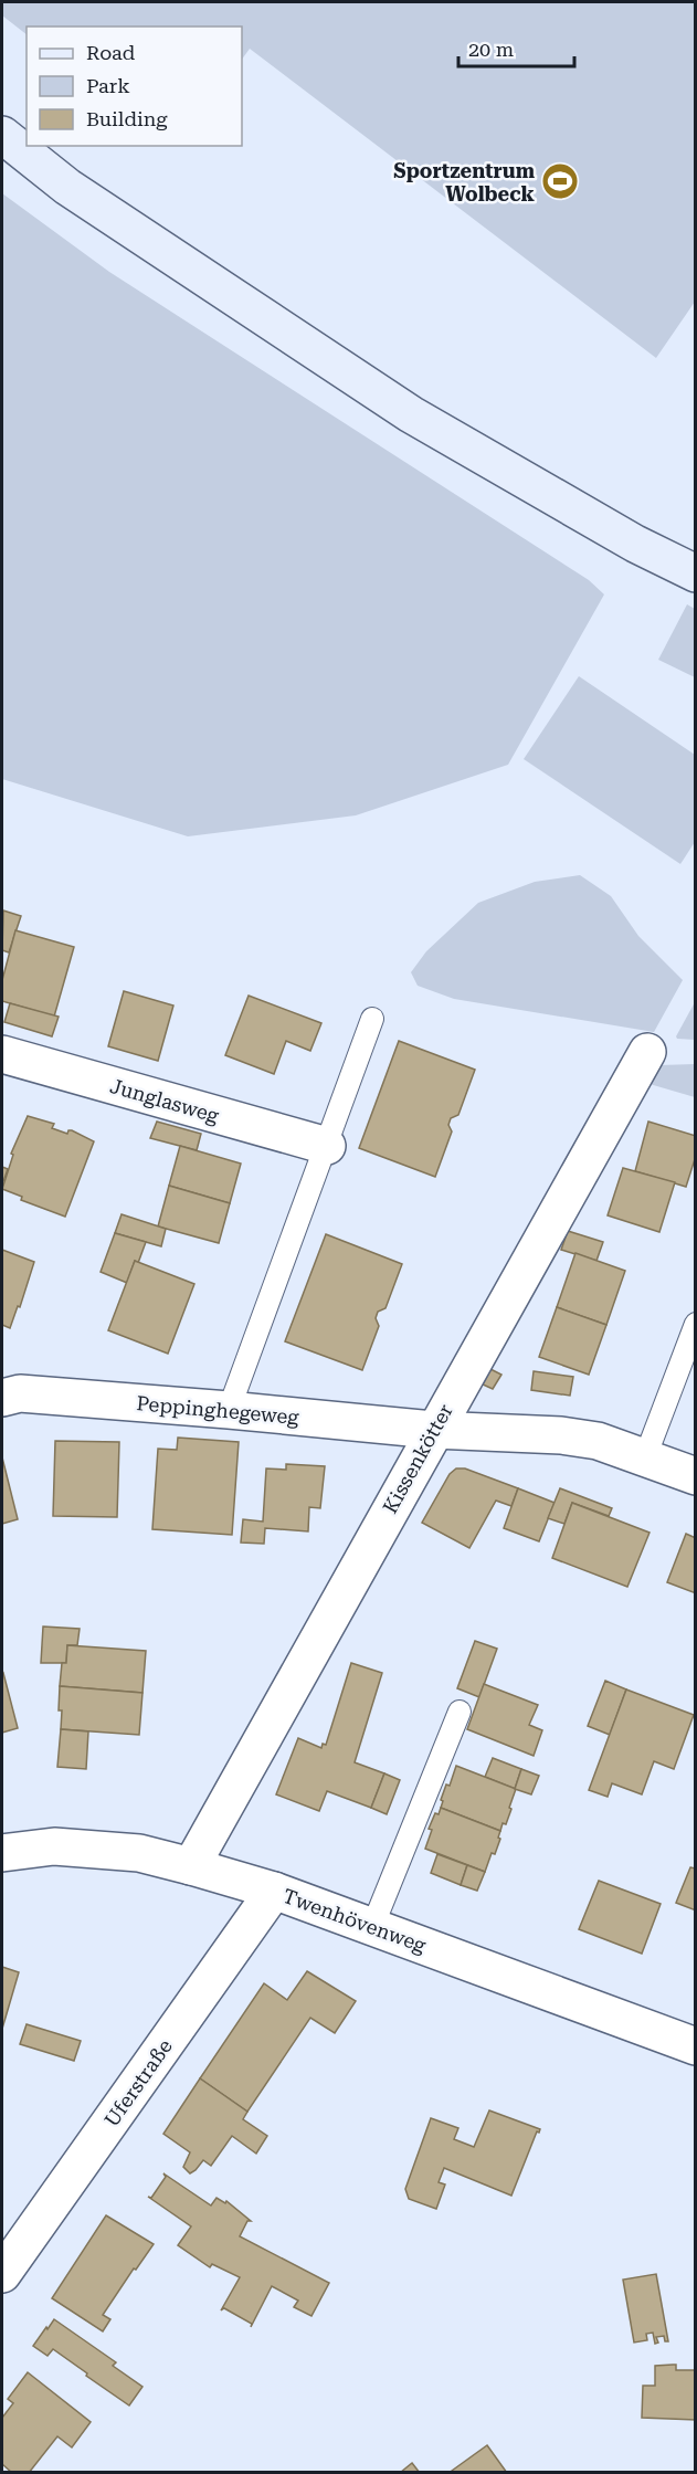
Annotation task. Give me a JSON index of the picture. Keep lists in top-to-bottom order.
{
  "streets": {
    "street": [
      "Junglasweg",
      "Peppinghegeweg",
      "Kissenkötter",
      "Twenhövenweg",
      "Uferstraße"
    ]
  },
  "crossings": [
    ["Peppinghegeweg", "Kissenkötter"],
    ["Kissenkötter", "Twenhövenweg"],
    ["Twenhövenweg", "Uferstraße"]
  ],
  "places": {
    "sports": ["Sportzentrum Wolbeck"]
  },
  "legend": ["Road", "Park", "Building"],
  "scale_bar": "20 m"
}
